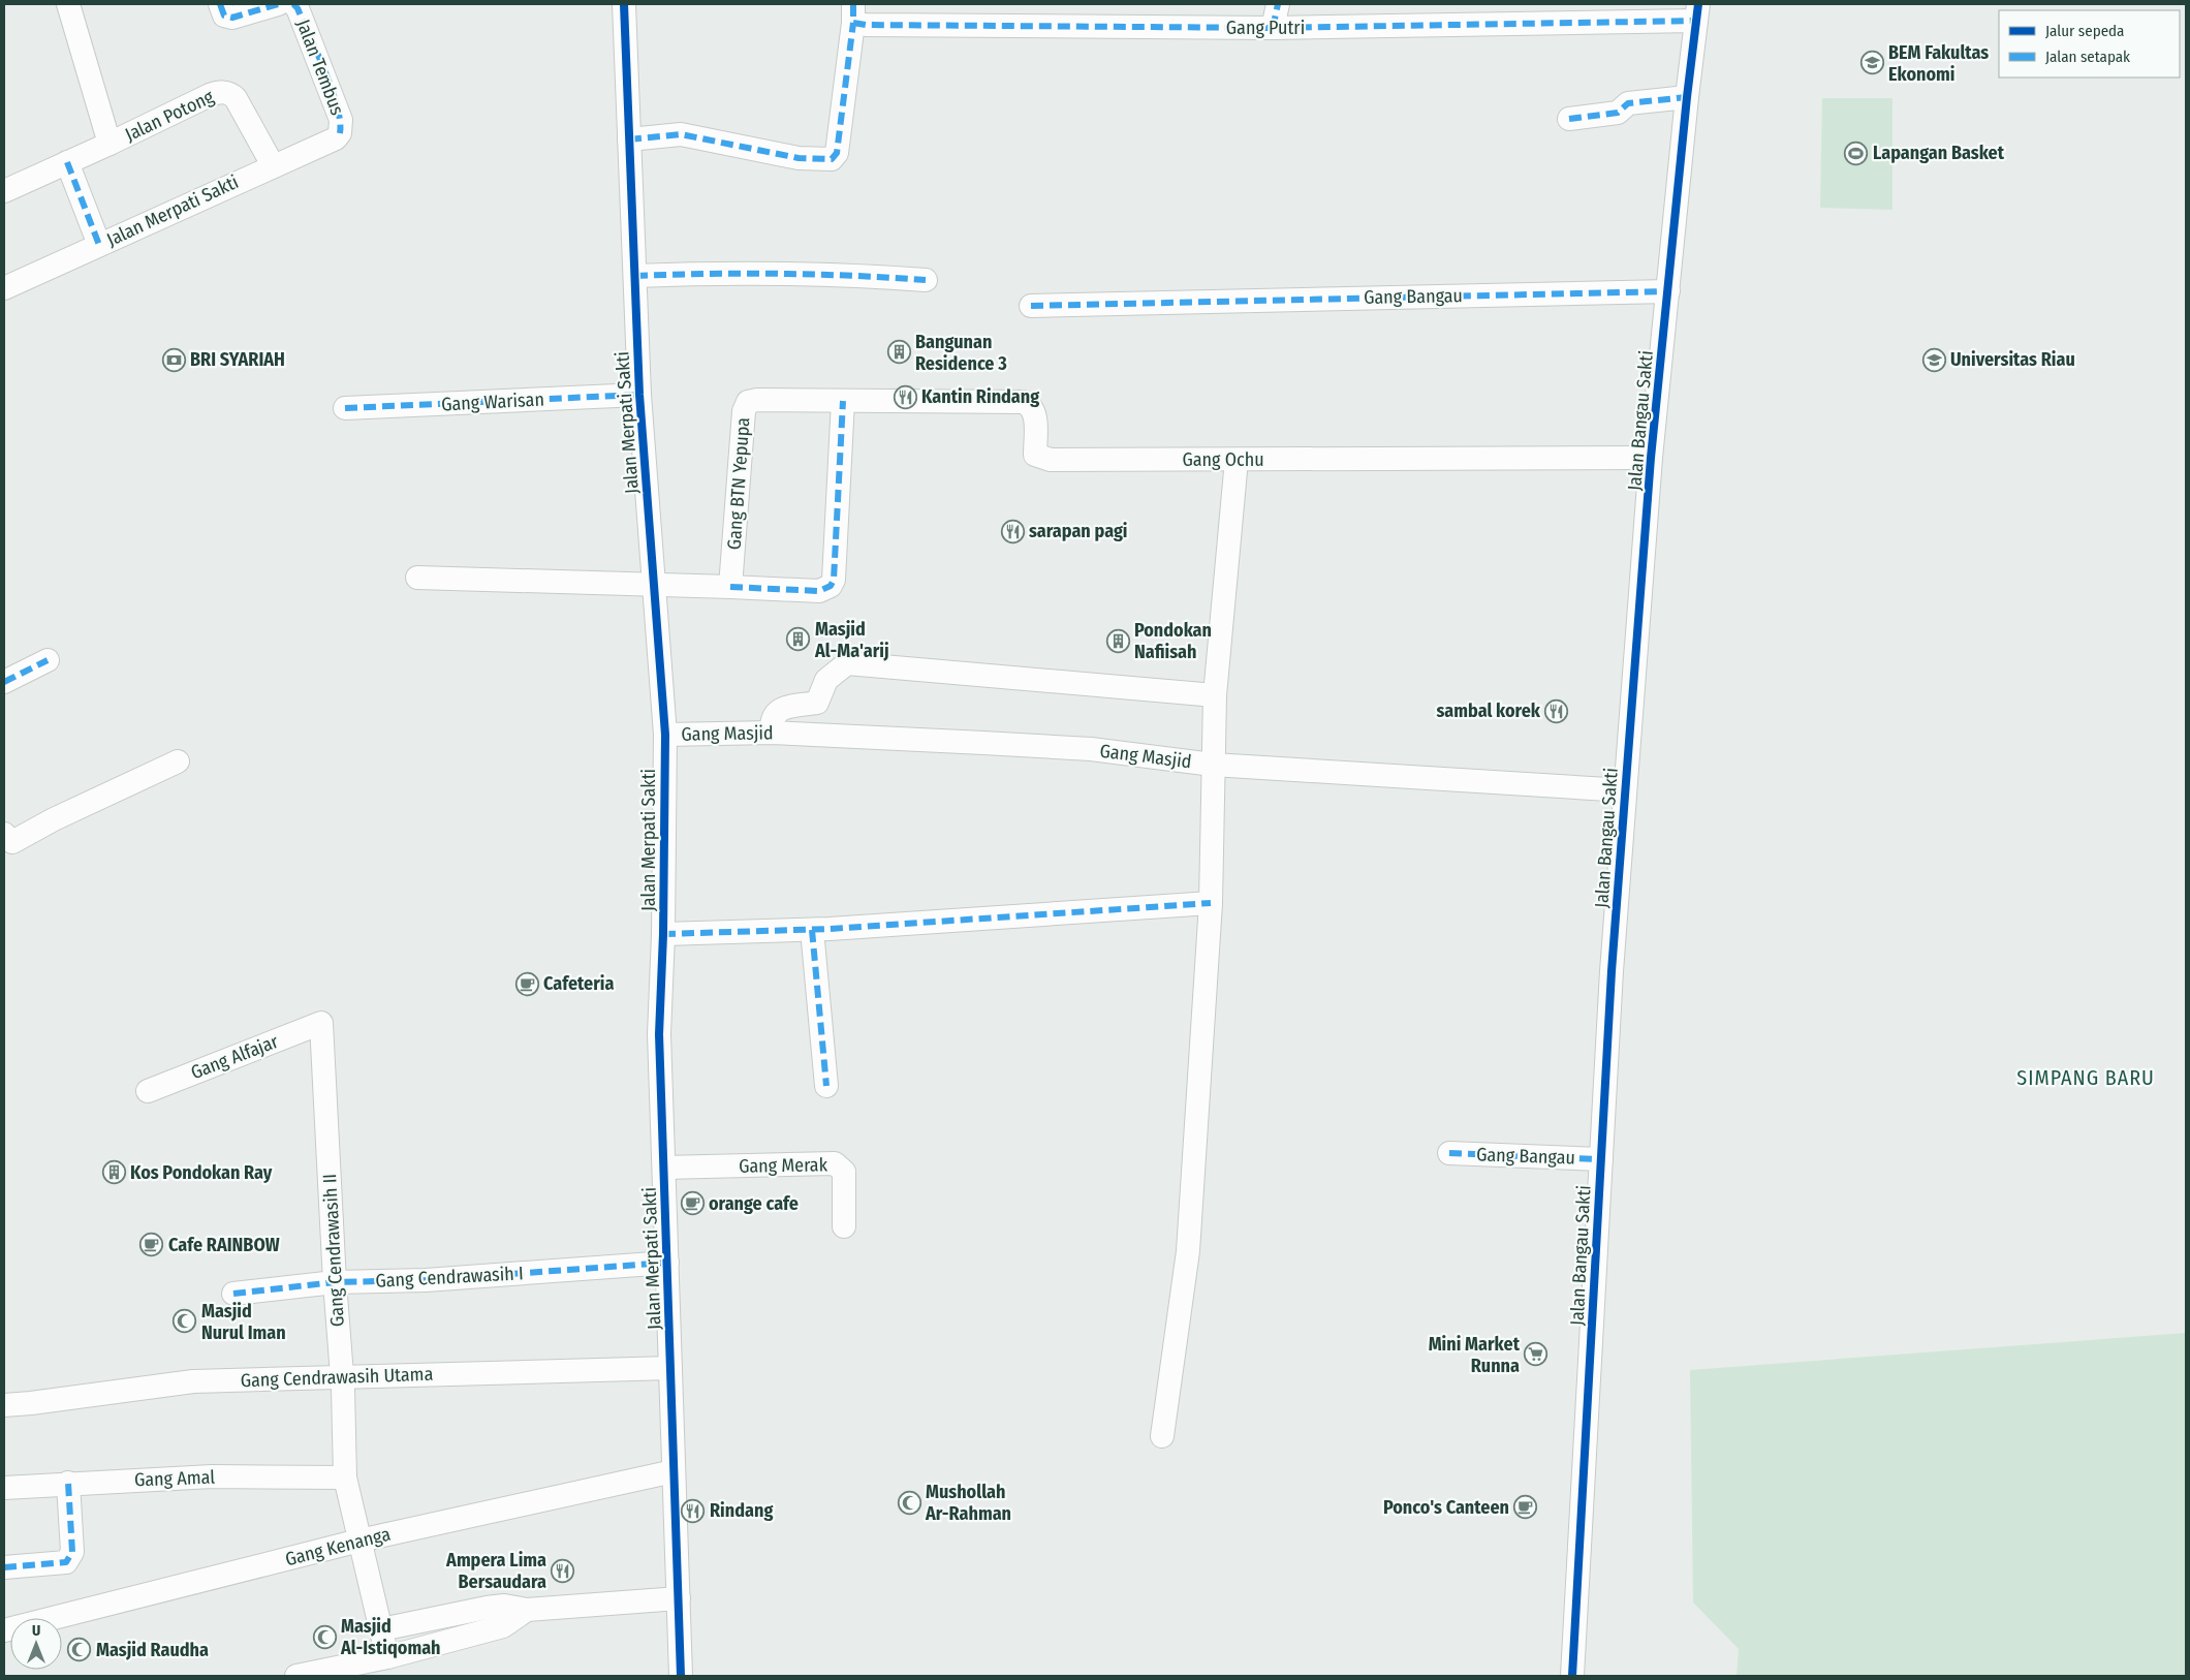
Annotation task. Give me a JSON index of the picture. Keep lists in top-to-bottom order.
{
  "streets": {
    "street": [
      "Gang Putri",
      "Jalan Tembus",
      "Jalan Potong",
      "Jalan Merpati Sakti",
      "Gang Bangau",
      "Gang Warisan",
      "Jalan Bangau Sakti",
      "Gang Ochu",
      "Gang BTN Yepupa",
      "Gang Masjid",
      "Gang Alfajar",
      "Gang Merak",
      "Gang Cendrawasih II",
      "Gang Cendrawasih I",
      "Gang Cendrawasih Utama",
      "Gang Amal",
      "Gang Kenanga"
    ]
  },
  "crossings": [
    ["Gang Putri", "Jalan Bangau Sakti"],
    ["Jalan Tembus", "Jalan Merpati Sakti"],
    ["Jalan Potong", "Jalan Merpati Sakti"],
    ["Jalan Merpati Sakti", "Gang Warisan"],
    ["Jalan Merpati Sakti", "Gang Masjid"],
    ["Jalan Merpati Sakti", "Gang Merak"],
    ["Jalan Merpati Sakti", "Gang Cendrawasih I"],
    ["Jalan Merpati Sakti", "Gang Cendrawasih Utama"],
    ["Jalan Merpati Sakti", "Gang Kenanga"],
    ["Gang Bangau", "Jalan Bangau Sakti"],
    ["Jalan Bangau Sakti", "Gang Ochu"],
    ["Jalan Bangau Sakti", "Gang Masjid"],
    ["Gang Ochu", "Gang BTN Yepupa"],
    ["Gang Alfajar", "Gang Cendrawasih II"],
    ["Gang Cendrawasih II", "Gang Cendrawasih I"],
    ["Gang Cendrawasih II", "Gang Cendrawasih Utama"],
    ["Gang Cendrawasih II", "Gang Amal"],
    ["Gang Cendrawasih II", "Gang Kenanga"]
  ],
  "districts": ["SIMPANG BARU"],
  "places": {
    "school or university": ["BEM Fakultas Ekonomi", "Universitas Riau"],
    "sports": ["Lapangan Basket"],
    "building": [
      "Bangunan Residence 3",
      "Masjid Al-Ma'arij",
      "Pondokan Nafiisah",
      "Kos Pondokan Ray"
    ],
    "bank": ["BRI SYARIAH"],
    "restaurant": [
      "Kantin Rindang",
      "sarapan pagi",
      "sambal korek",
      "Rindang",
      "Ampera Lima Bersaudara"
    ],
    "cafe": [
      "Cafeteria",
      "orange cafe",
      "Cafe RAINBOW",
      "Ponco's Canteen"
    ],
    "mosque": [
      "Masjid Nurul Iman",
      "Mushollah Ar-Rahman",
      "Masjid Al-Istiqomah",
      "Masjid Raudha"
    ],
    "supermarket": ["Mini Market Runna"]
  },
  "legend": ["Jalur sepeda", "Jalan setapak"],
  "north": "top"
}
